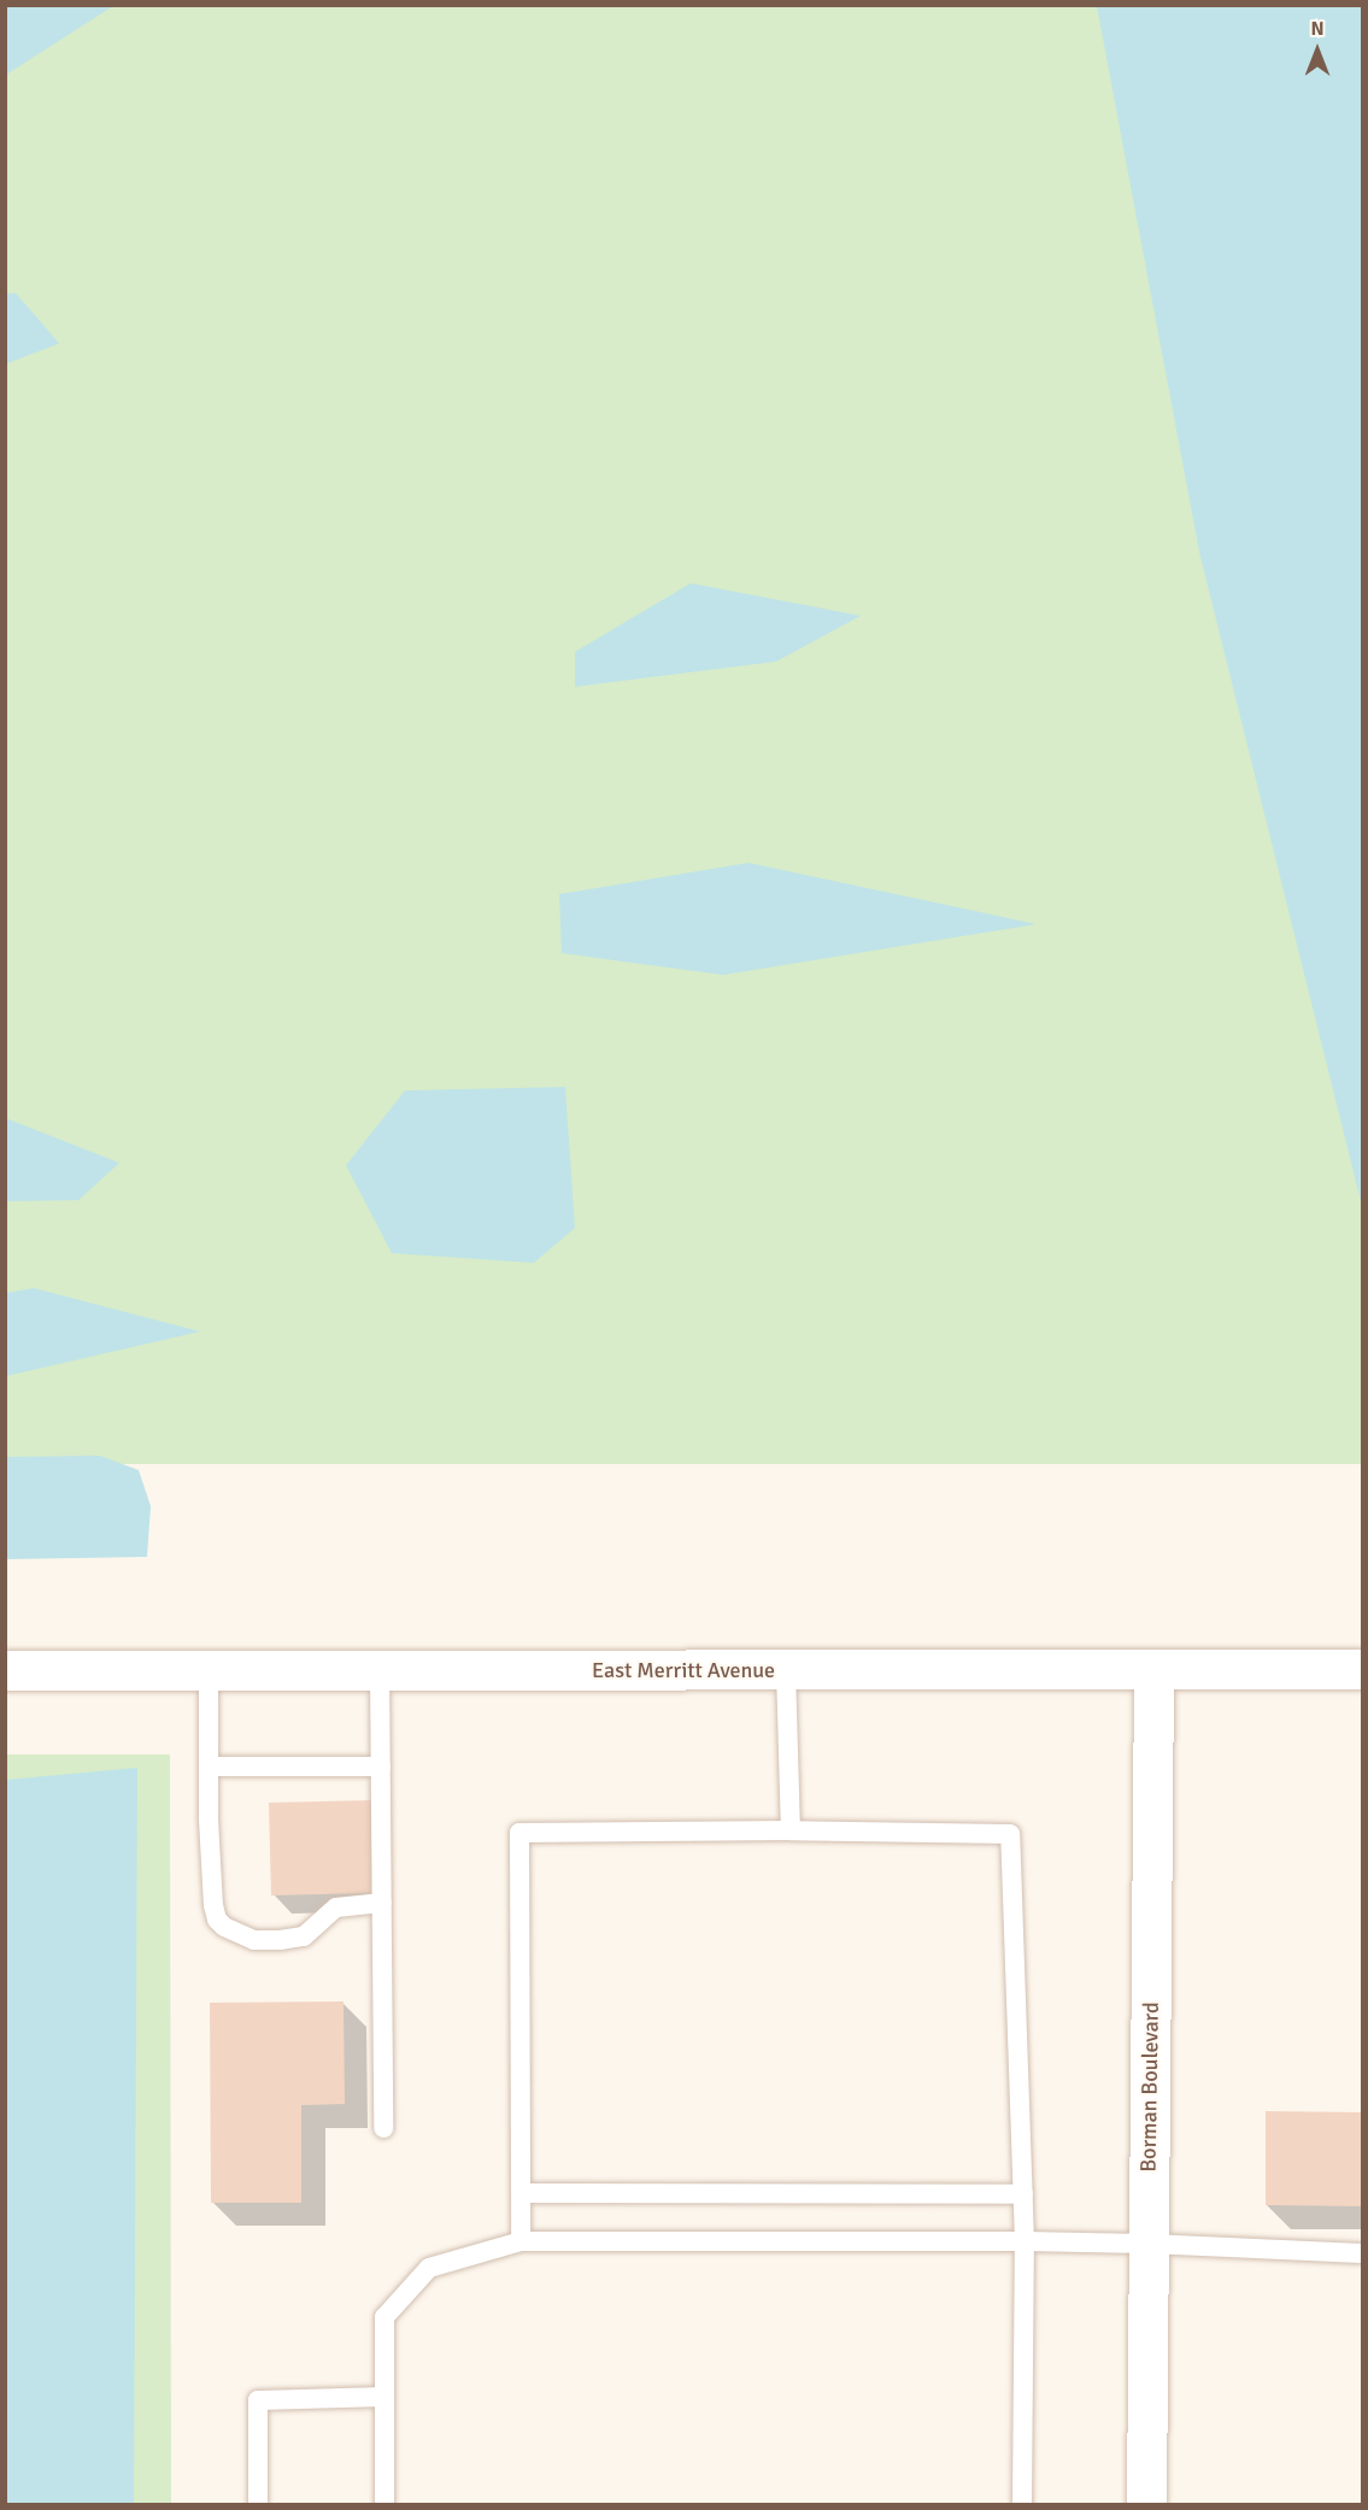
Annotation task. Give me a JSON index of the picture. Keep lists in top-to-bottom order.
{
  "streets": {
    "street": ["East Merritt Avenue", "Borman Boulevard"]
  },
  "crossings": [
    ["East Merritt Avenue", "Borman Boulevard"]
  ],
  "north": "top"
}
